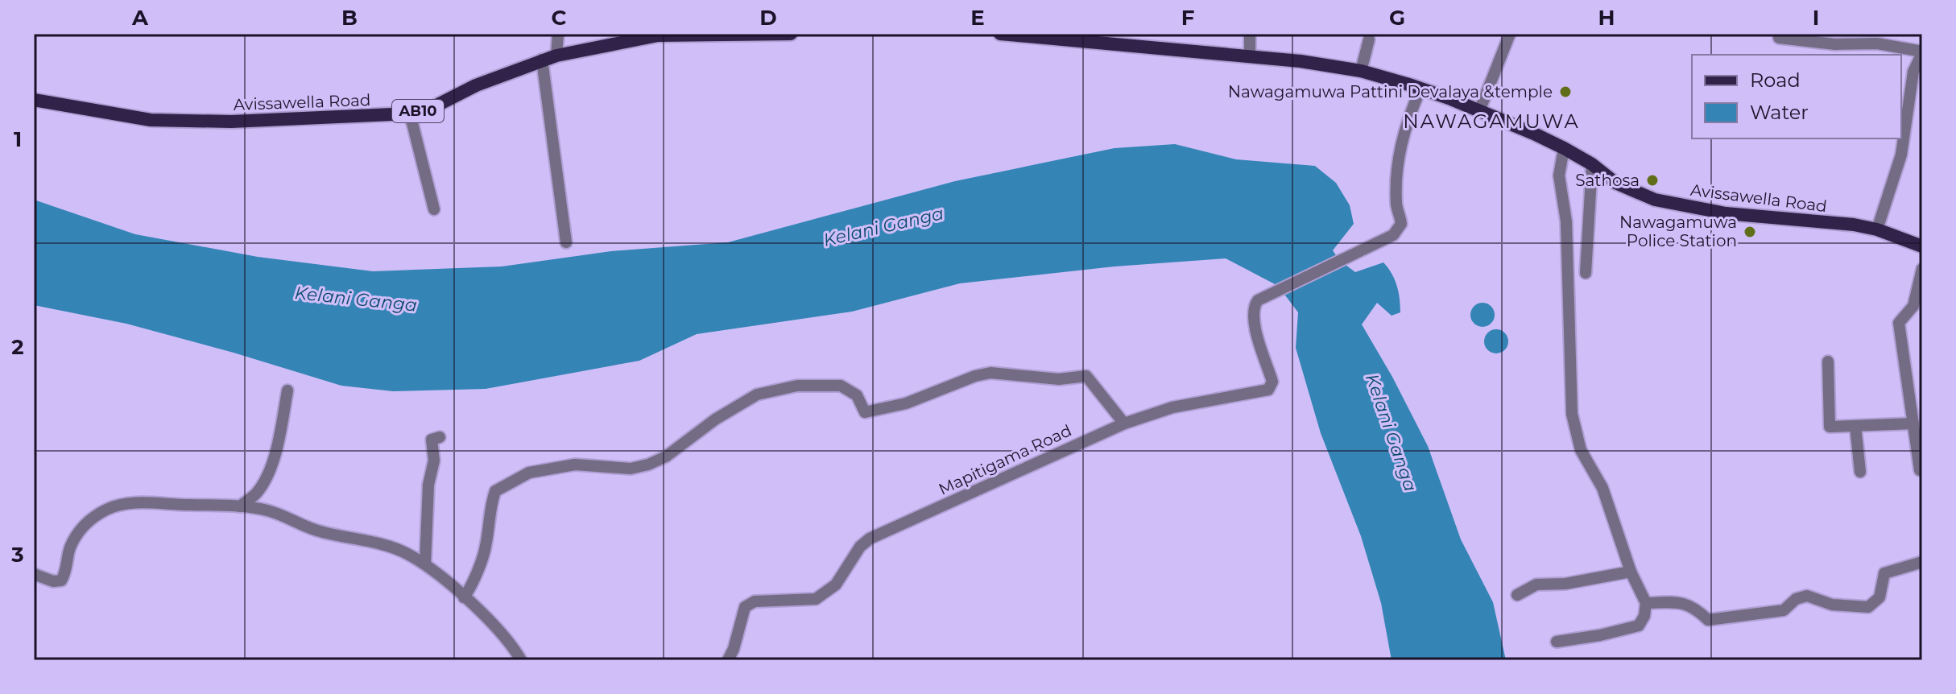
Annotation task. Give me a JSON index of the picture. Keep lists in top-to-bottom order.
{
  "streets": {
    "main road": ["Avissawella Road", "AB10"],
    "street": ["Mapitigama Road"]
  },
  "crossings": [
    ["Avissawella Road", "Mapitigama Road"]
  ],
  "districts": ["NAWAGAMUWA"],
  "water": ["Kelani Ganga"],
  "places": ["Nawagamuwa Pattini Devalaya &temple", "Sathosa", "Nawagamuwa Police Station"],
  "legend": ["Road", "Water"],
  "grid": {
    "columns": [
      "A",
      "B",
      "C",
      "D",
      "E",
      "F",
      "G",
      "H",
      "I"
    ],
    "rows": ["1", "2", "3"]
  }
}
